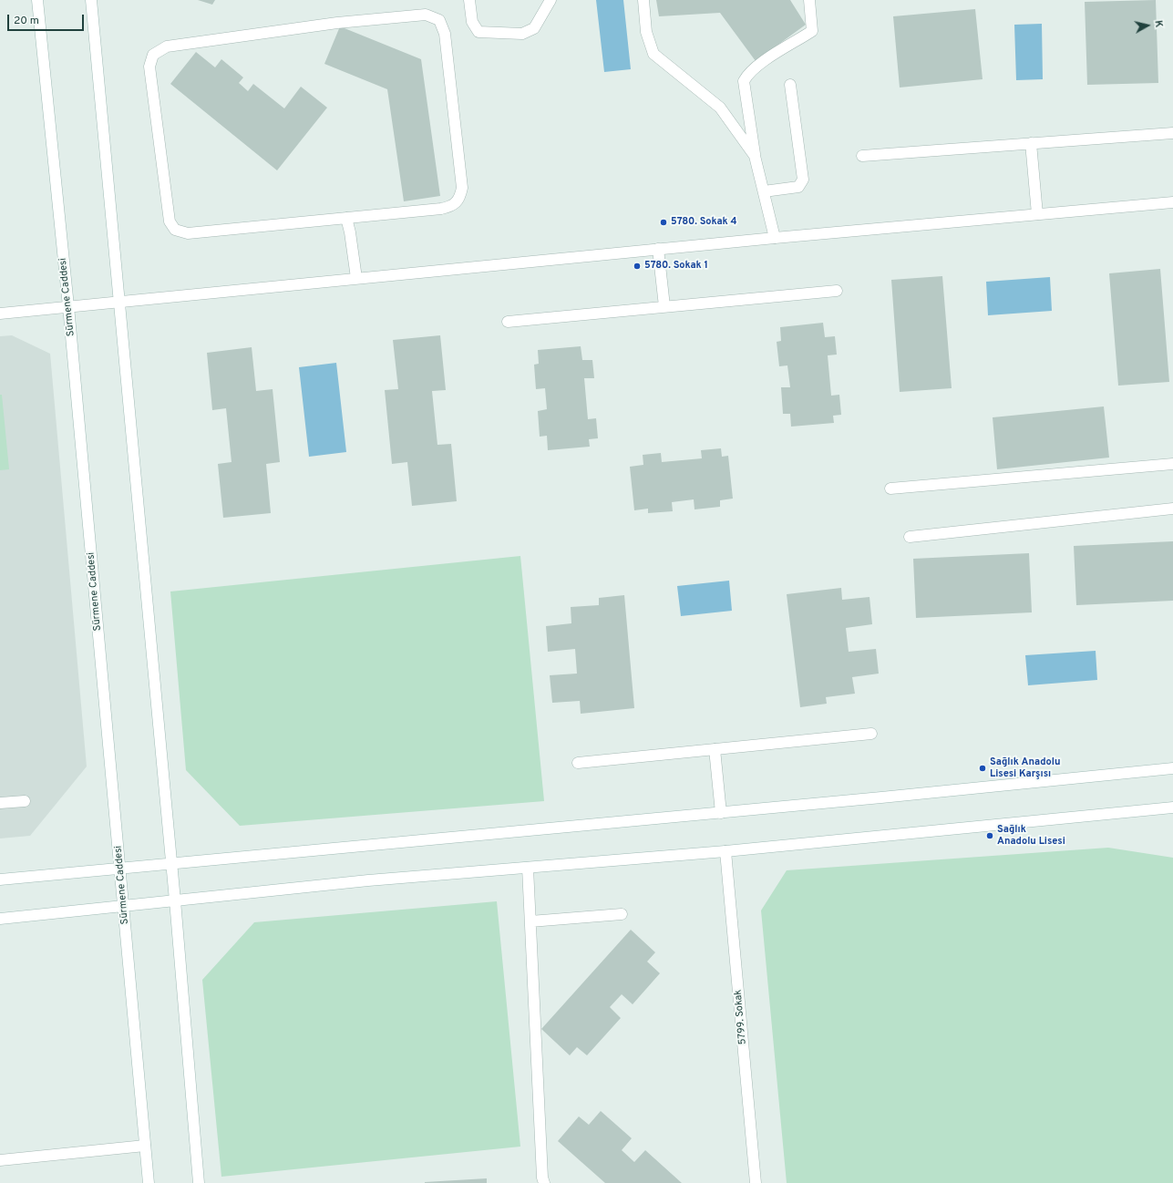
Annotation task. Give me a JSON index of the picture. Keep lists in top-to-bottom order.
{
  "streets": {
    "street": ["Sürmene Caddesi", "5799. Sokak"]
  },
  "places": [
    "5780. Sokak 4",
    "5780. Sokak 1",
    "Sağlık Anadolu Lisesi Karşısı",
    "Sağlık Anadolu Lisesi"
  ],
  "scale_bar": "20 m",
  "north": "right"
}
